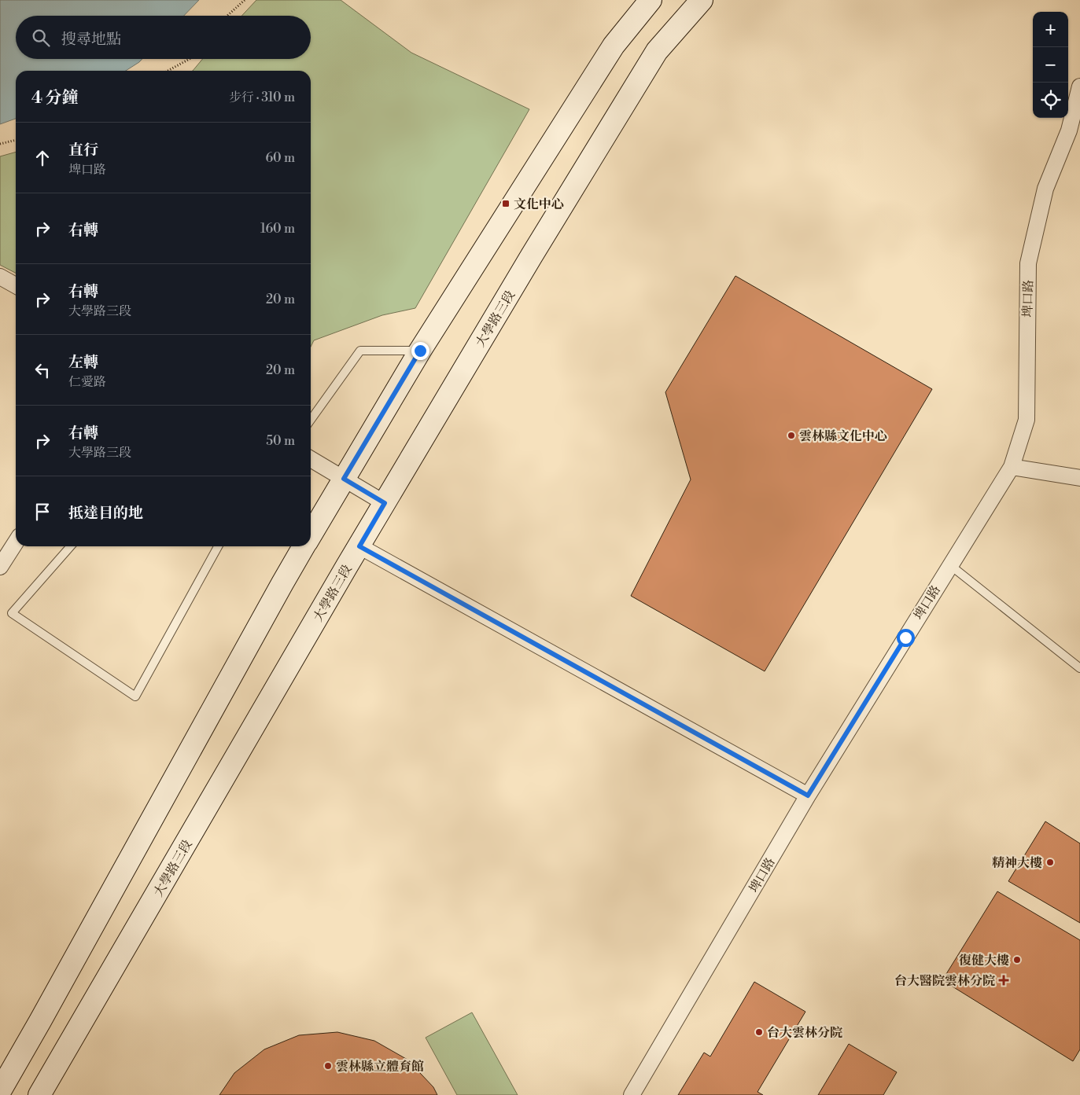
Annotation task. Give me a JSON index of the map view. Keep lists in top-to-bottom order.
{
  "streets": {
    "street": ["埤口路", "大學路三段"]
  },
  "places": {
    "transit": ["文化中心"],
    "other": [
      "雲林縣文化中心",
      "精神大樓",
      "復健大樓",
      "台大雲林分院",
      "雲林縣立體育館"
    ],
    "health": ["台大醫院雲林分院"]
  },
  "page": {
    "map_buttons": ["+", "−"],
    "search": "搜尋地點",
    "heading": ["4 分鐘", "步行 · 310 m"],
    "list": [
      ["直行", "埤口路", "60 m"],
      ["右轉", "160 m"],
      ["右轉", "大學路三段", "20 m"],
      ["左轉", "仁愛路", "20 m"],
      ["右轉", "大學路三段", "50 m"],
      "抵達目的地"
    ]
  }
}
